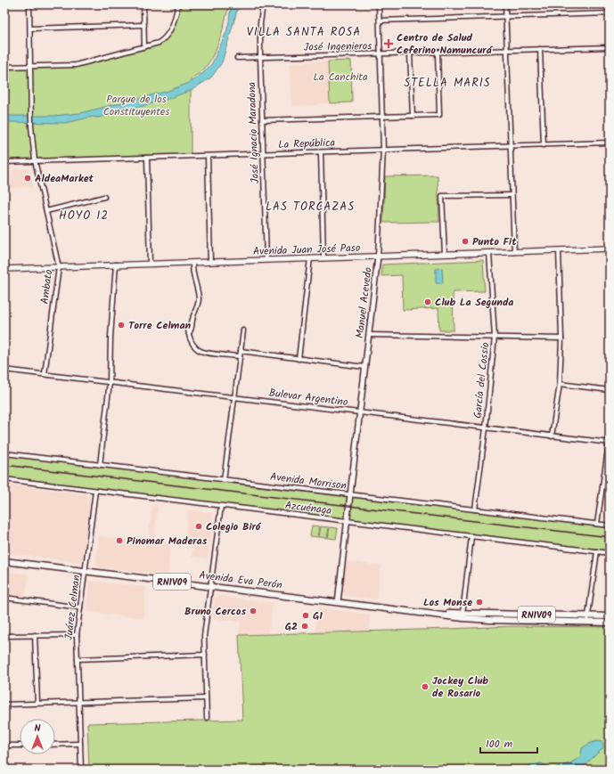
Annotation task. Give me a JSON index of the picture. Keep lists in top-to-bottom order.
{
  "streets": {
    "main road": ["Avenida Juan José Paso", "Avenida Eva Perón", "RN1V09"],
    "street": [
      "José Ingenieros",
      "José Ignacio Maradona",
      "La República",
      "Ambato",
      "Manuel Acevedo",
      "García del Cossio",
      "Bulevar Argentino",
      "Avenida Morrison",
      "Azcuénaga",
      "Juárez Celman"
    ]
  },
  "crossings": [
    ["José Ingenieros", "José Ignacio Maradona"],
    ["José Ingenieros", "Manuel Acevedo"],
    ["José Ignacio Maradona", "La República"],
    ["José Ignacio Maradona", "Avenida Juan José Paso"],
    ["La República", "Ambato"],
    ["La República", "Manuel Acevedo"],
    ["Avenida Juan José Paso", "Ambato"],
    ["Avenida Juan José Paso", "Manuel Acevedo"],
    ["Avenida Juan José Paso", "García del Cossio"],
    ["Ambato", "Bulevar Argentino"],
    ["Manuel Acevedo", "Bulevar Argentino"],
    ["Manuel Acevedo", "Avenida Morrison"],
    ["Manuel Acevedo", "Azcuénaga"],
    ["Manuel Acevedo", "Avenida Eva Perón"],
    ["García del Cossio", "Bulevar Argentino"],
    ["García del Cossio", "Avenida Morrison"],
    ["Azcuénaga", "Juárez Celman"],
    ["Avenida Eva Perón", "Juárez Celman"]
  ],
  "districts": [
    "VILLA SANTA ROSA",
    "STELLA MARIS",
    "LAS TORCAZAS",
    "HOYO 12"
  ],
  "parks": ["La Canchita", "Parque de los Constituyentes"],
  "places": {
    "health": ["Centro de Salud Ceferino Namuncurá"],
    "other": [
      "AldeaMarket",
      "Punto Fit",
      "Club La Segunda",
      "Torre Celman",
      "Colegio Biró",
      "Pinomar Maderas",
      "Los Monse",
      "Bruno Cercos",
      "G1",
      "G2",
      "Jockey Club de Rosario"
    ]
  },
  "scale_bar": "100 m",
  "north": "top"
}
